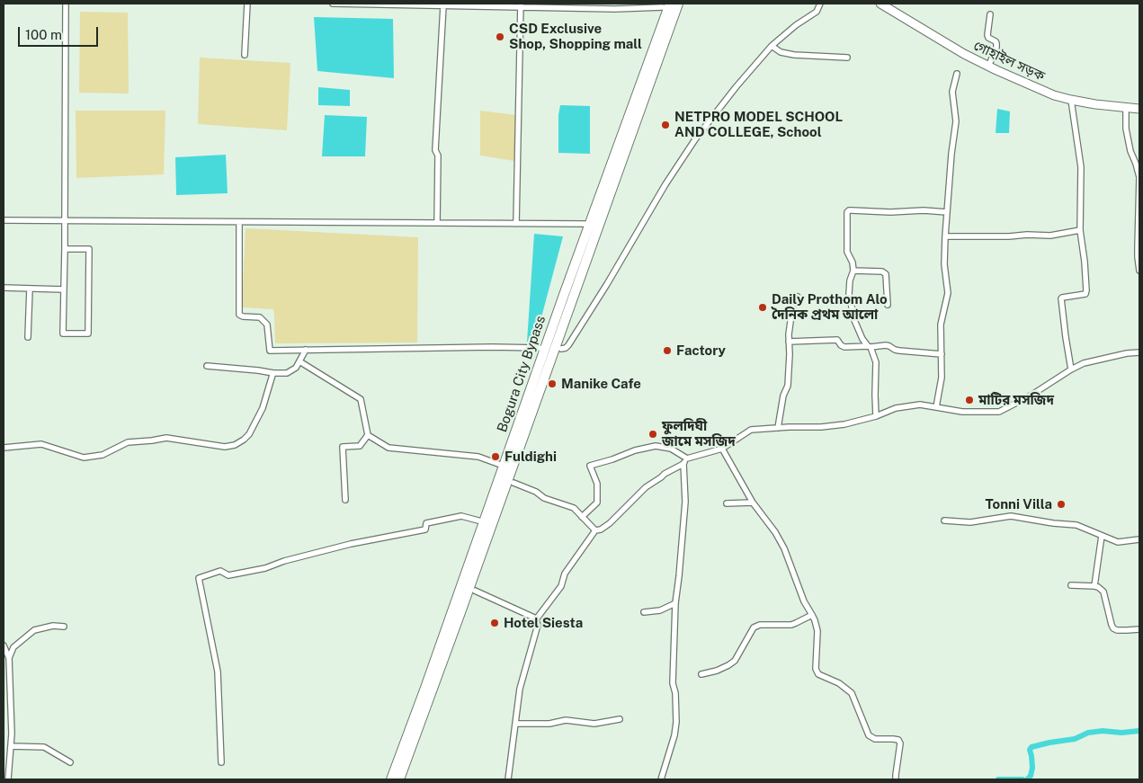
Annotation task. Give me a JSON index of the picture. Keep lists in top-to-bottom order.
{
  "streets": {
    "highway": ["Bogura City Bypass"],
    "main road": ["গোহাইল সড়ক"]
  },
  "places": [
    "CSD Exclusive Shop, Shopping mall",
    "NETPRO MODEL SCHOOL AND COLLEGE, School",
    "Daily Prothom Alo দৈনিক প্রথম আলো",
    "Factory",
    "Manike Cafe",
    "মাটির মসজিদ",
    "ফুলদিঘী জামে মসজিদ",
    "Fuldighi",
    "Tonni Villa",
    "Hotel Siesta"
  ],
  "scale_bar": "100 m"
}
